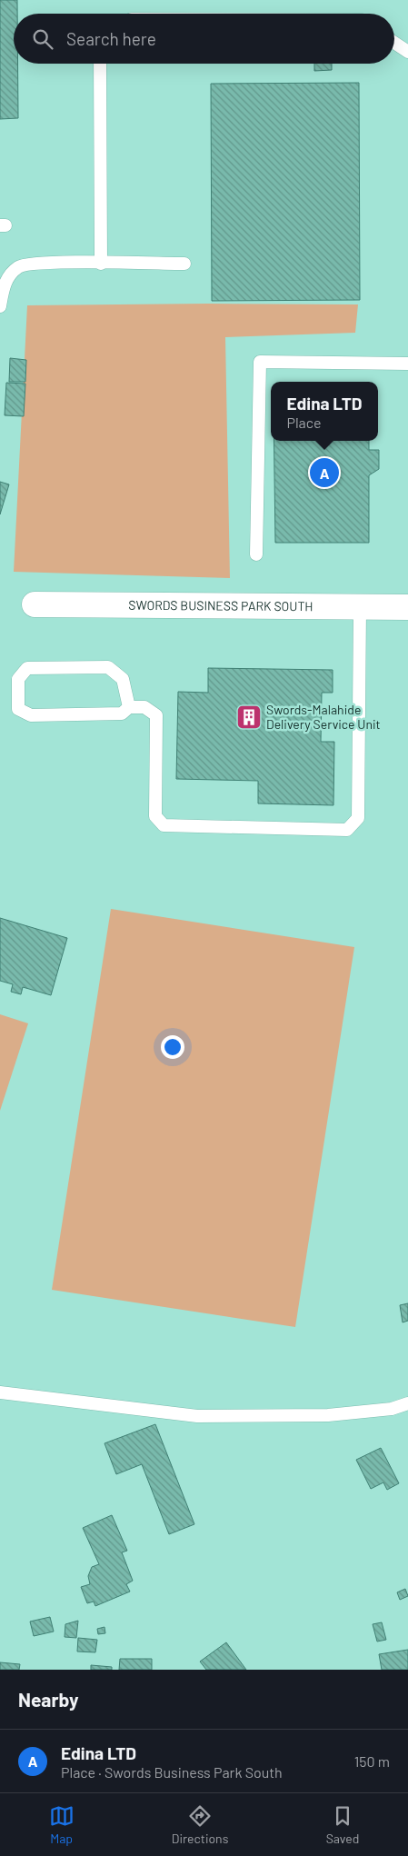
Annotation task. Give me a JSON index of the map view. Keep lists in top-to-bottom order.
{
  "streets": {
    "street": ["SWORDS BUSINESS PARK SOUTH"]
  },
  "places": {
    "building": ["Swords-Malahide Delivery Service Unit"]
  },
  "page": {
    "search": "Search here",
    "popup": ["Edina LTD", "Place"],
    "pins": "A",
    "heading": "Nearby",
    "list": [
      {
        "mark": "A",
        "name": "Edina LTD",
        "note": "Place · Swords Business Park South",
        "value": "150 m"
      }
    ],
    "nav": ["Map", "Directions", "Saved"]
  }
}
